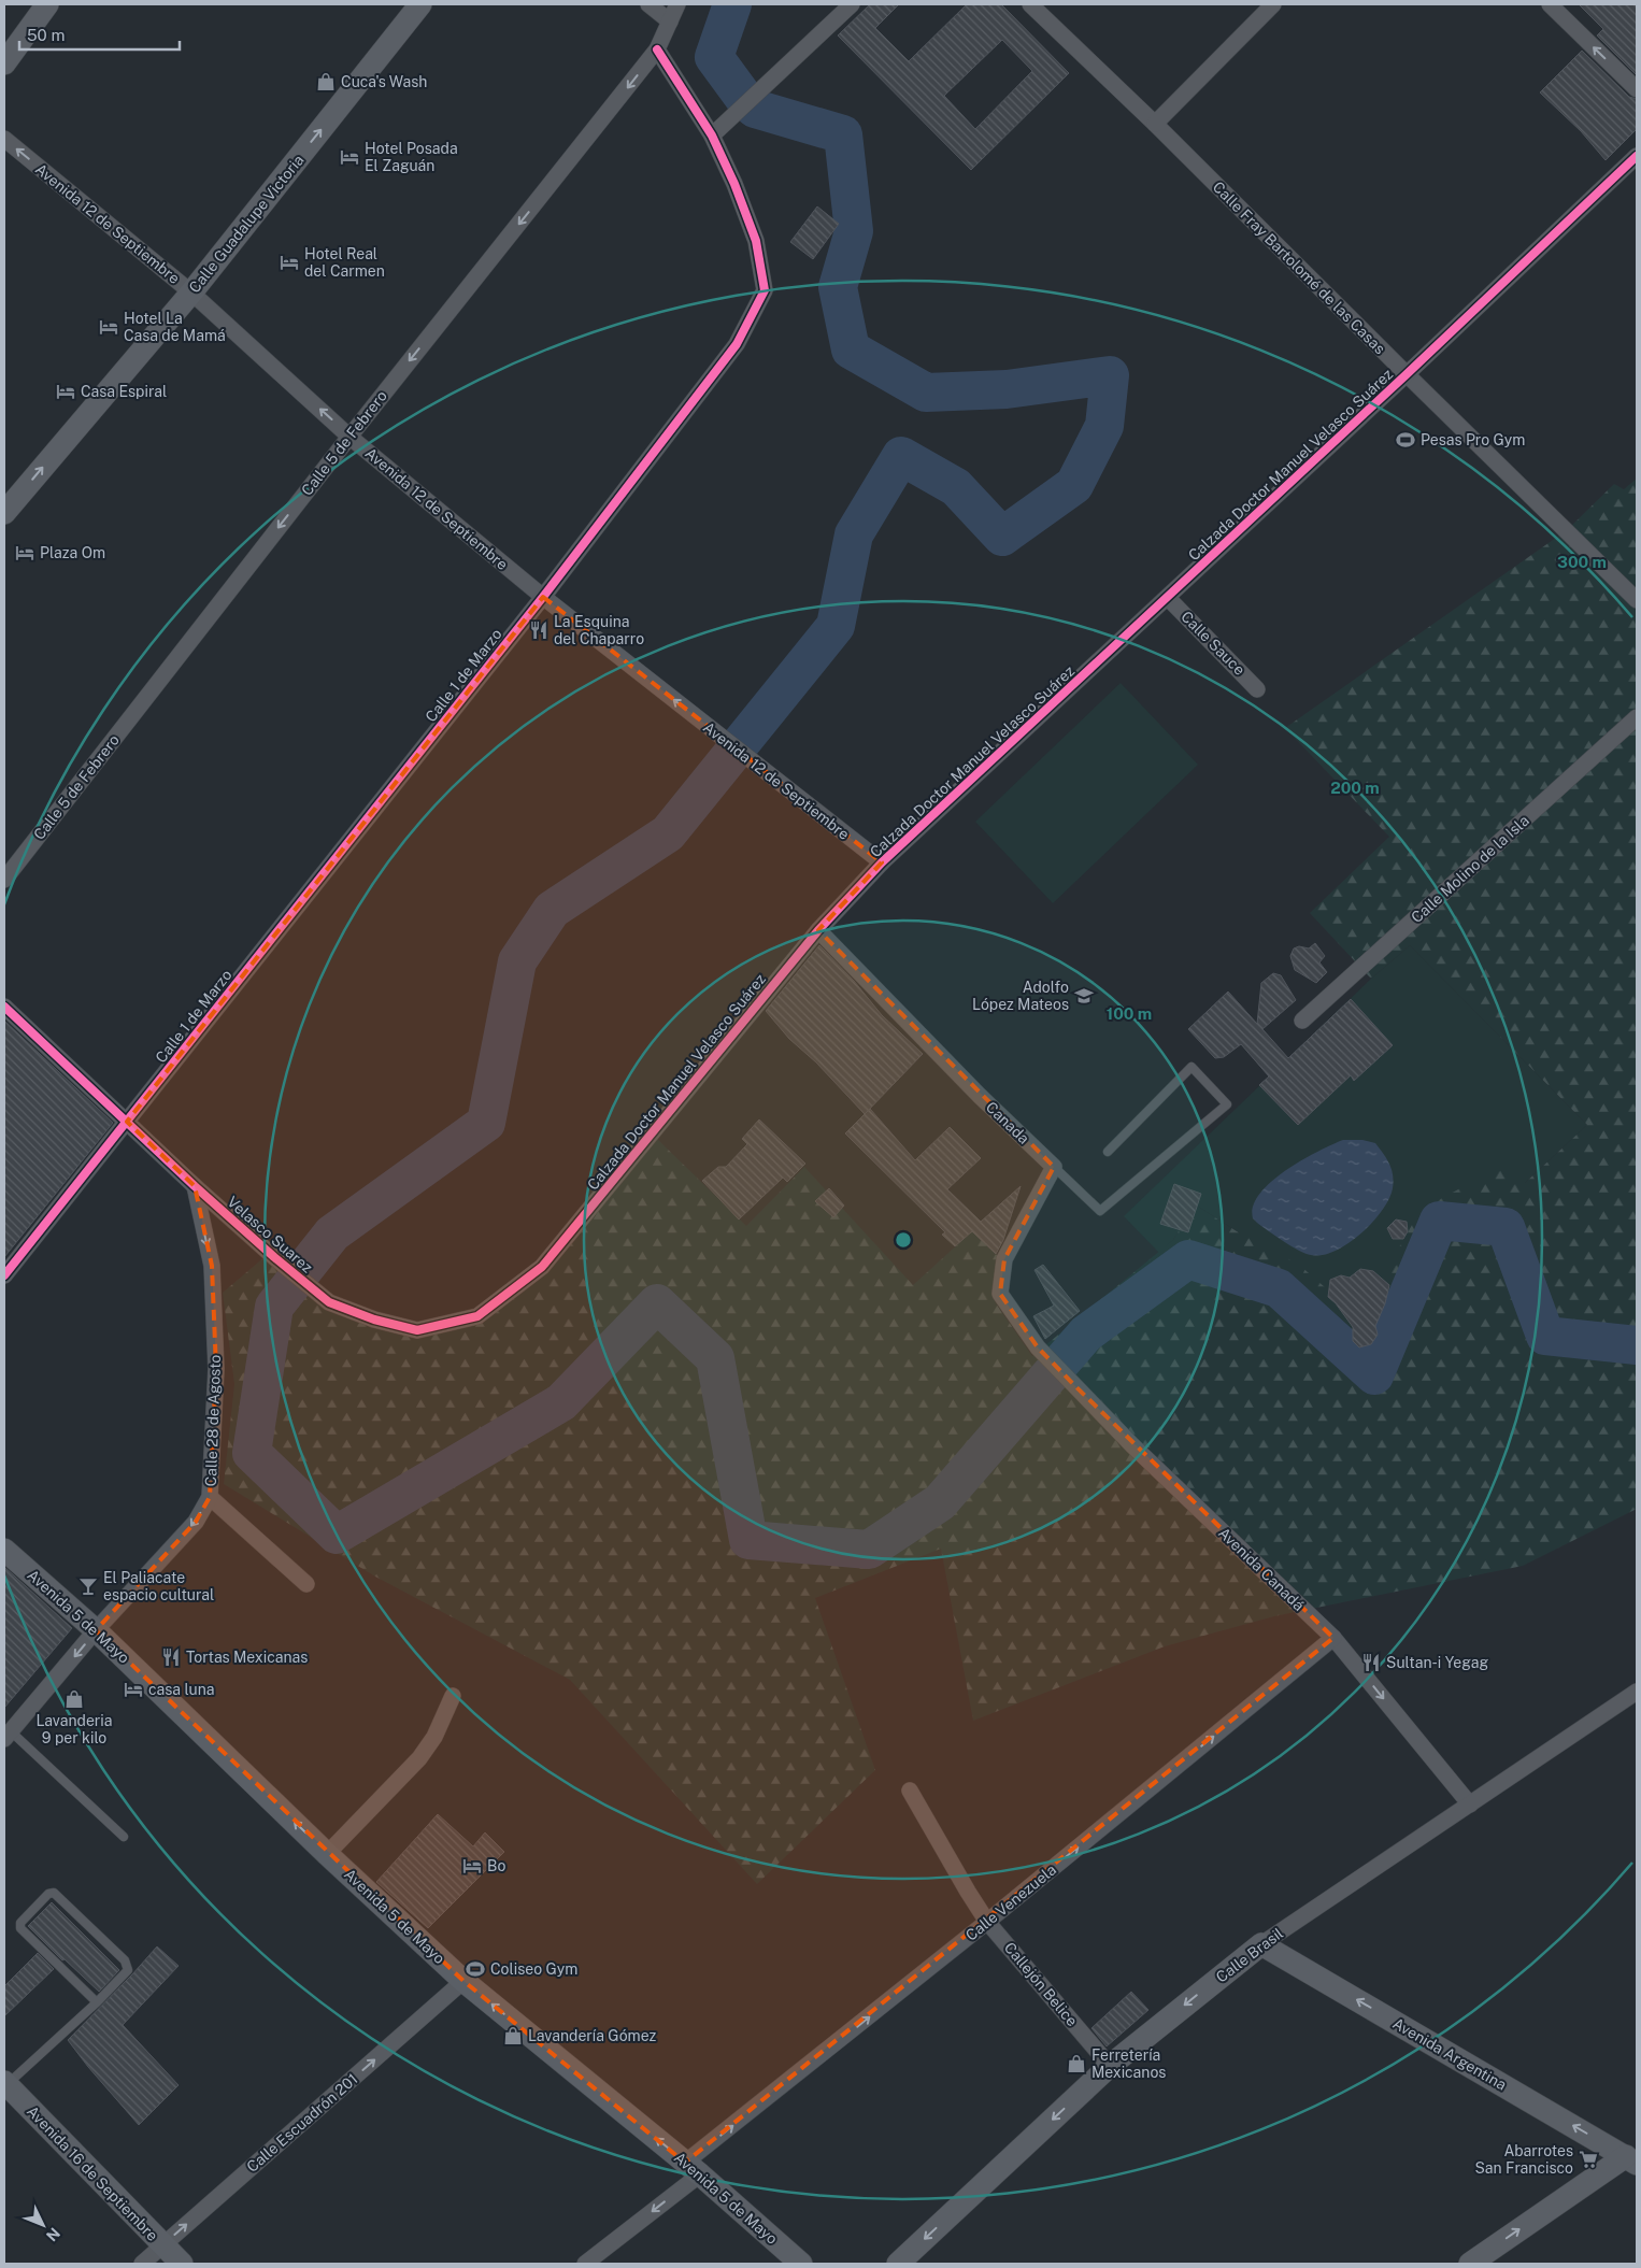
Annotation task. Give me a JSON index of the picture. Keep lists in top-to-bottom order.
{
  "streets": {
    "main road": [
      "Calle Guadalupe Victoria",
      "Avenida 5 de Mayo",
      "Calle Brasil",
      "Avenida Argentina",
      "Avenida 16 de Septiembre"
    ],
    "street": [
      "Avenida 12 de Septiembre",
      "Calle Fray Bartolomé de las Casas",
      "Calle 5 de Febrero",
      "Calzada Doctor Manuel Velasco Suárez",
      "Calle Sauce",
      "Calle 1 de Marzo",
      "Calle Molino de la Isla",
      "Canada",
      "Velasco Suarez",
      "Calle 28 de Agosto",
      "Avenida Canadá",
      "Calle Venezuela",
      "Callejón Belice",
      "Calle Escuadrón 201"
    ]
  },
  "crossings": [
    ["Avenida 12 de Septiembre", "Calle Guadalupe Victoria"],
    ["Avenida 12 de Septiembre", "Calle 5 de Febrero"],
    ["Avenida 12 de Septiembre", "Calzada Doctor Manuel Velasco Suárez"],
    ["Avenida 12 de Septiembre", "Calle 1 de Marzo"],
    ["Calle Fray Bartolomé de las Casas", "Calzada Doctor Manuel Velasco Suárez"],
    ["Calle 5 de Febrero", "Calle 1 de Marzo"],
    ["Calzada Doctor Manuel Velasco Suárez", "Calle Sauce"],
    ["Calzada Doctor Manuel Velasco Suárez", "Canada"],
    ["Calzada Doctor Manuel Velasco Suárez", "Velasco Suarez"],
    ["Canada", "Avenida Canadá"],
    ["Velasco Suarez", "Calle 28 de Agosto"],
    ["Calle 28 de Agosto", "Avenida 5 de Mayo"],
    ["Avenida Canadá", "Calle Venezuela"],
    ["Avenida Canadá", "Calle Brasil"],
    ["Avenida 5 de Mayo", "Calle Venezuela"],
    ["Avenida 5 de Mayo", "Calle Escuadrón 201"],
    ["Calle Venezuela", "Callejón Belice"],
    ["Calle Brasil", "Callejón Belice"],
    ["Calle Brasil", "Avenida Argentina"],
    ["Calle Escuadrón 201", "Avenida 16 de Septiembre"]
  ],
  "one_way": [
    "Avenida 12 de Septiembre",
    "Calle Guadalupe Victoria",
    "Calle 5 de Febrero",
    "Calle 28 de Agosto",
    "Avenida 5 de Mayo",
    "Calle Brasil",
    "Avenida Argentina",
    "Calle Escuadrón 201"
  ],
  "places": {
    "shop": [
      "Cuca's Wash",
      "Lavanderia 9 per kilo",
      "Lavandería Gómez",
      "Ferretería Mexicanos"
    ],
    "hotel": [
      "Hotel Posada El Zaguán",
      "Hotel Real del Carmen",
      "Hotel La Casa de Mamá",
      "Casa Espiral",
      "Plaza Om",
      "casa luna",
      "Bo"
    ],
    "sports": ["Pesas Pro Gym", "Coliseo Gym"],
    "restaurant": ["La Esquina del Chaparro", "Tortas Mexicanas", "Sultan-i Yegag"],
    "school or university": ["Adolfo López Mateos"],
    "bar": ["El Paliacate espacio cultural"],
    "supermarket": ["Abarrotes San Francisco"]
  },
  "scale_bar": "50 m",
  "north": "bottom right",
  "rings": ["300 m", "200 m", "100 m"]
}
